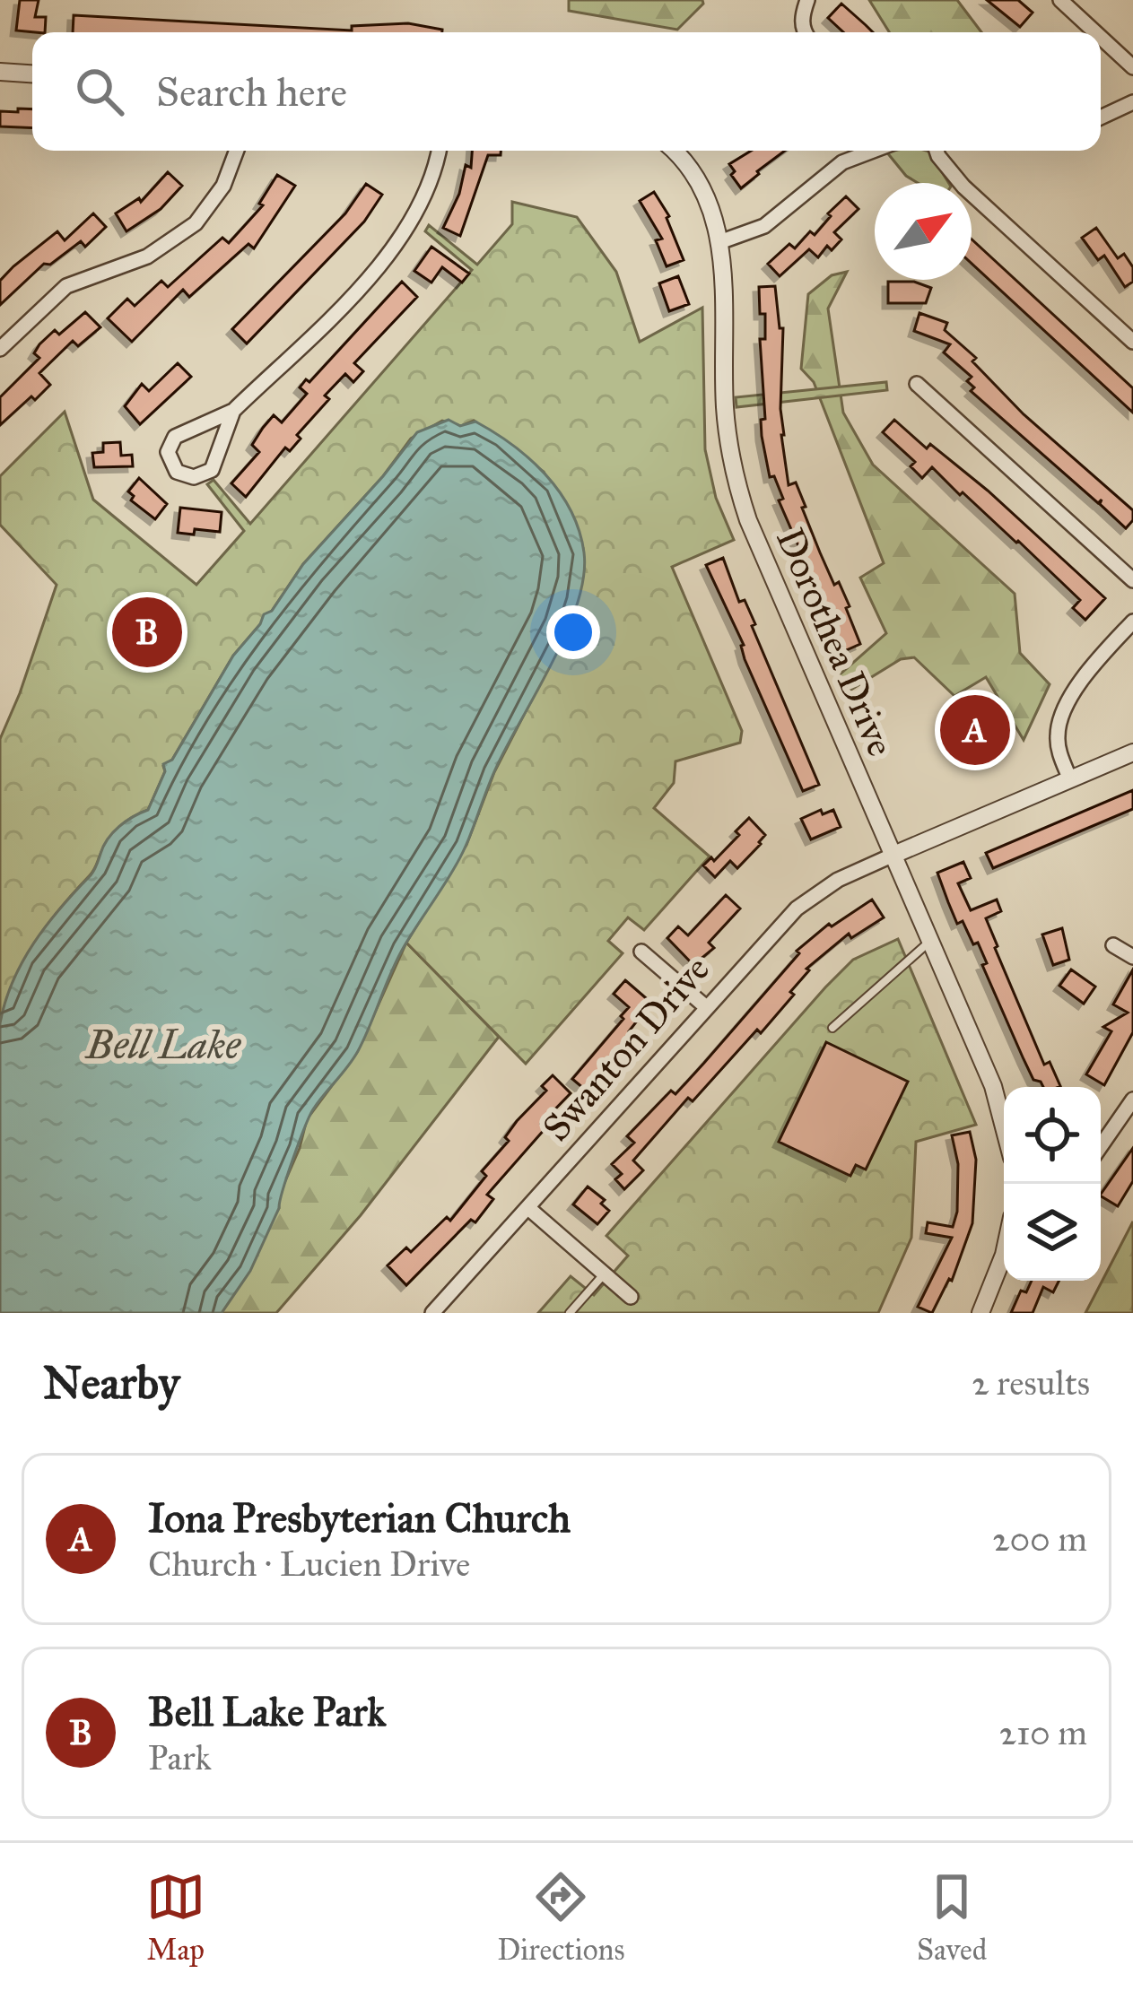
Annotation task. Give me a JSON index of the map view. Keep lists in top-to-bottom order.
{
  "streets": {
    "street": ["Dorothea Drive", "Swanton Drive"]
  },
  "crossings": [
    ["Dorothea Drive", "Swanton Drive"]
  ],
  "water": ["Bell Lake"],
  "north": "top right",
  "page": {
    "search": "Search here",
    "pins": ["B", "A"],
    "heading": ["Nearby", "2 results"],
    "list": [
      {
        "mark": "A",
        "name": "Iona Presbyterian Church",
        "note": "Church · Lucien Drive",
        "value": "200 m"
      },
      {
        "mark": "B",
        "name": "Bell Lake Park",
        "note": "Park",
        "value": "210 m"
      }
    ],
    "nav": ["Map", "Directions", "Saved"]
  }
}
